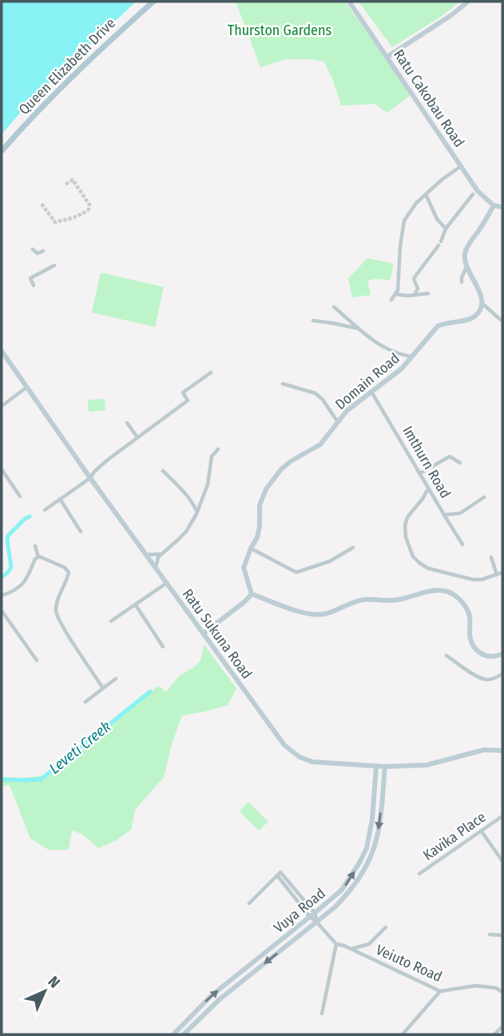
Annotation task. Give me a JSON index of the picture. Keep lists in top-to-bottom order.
{
  "streets": {
    "main road": [
      "Queen Elizabeth Drive",
      "Ratu Cakobau Road",
      "Domain Road",
      "Ratu Sukuna Road",
      "Vuya Road"
    ],
    "street": ["Imthurn Road", "Kavika Place", "Veiuto Road"]
  },
  "crossings": [
    ["Domain Road", "Imthurn Road"],
    ["Ratu Sukuna Road", "Vuya Road"]
  ],
  "water": ["Leveti Creek"],
  "parks": ["Thurston Gardens"],
  "north": "top right"
}
